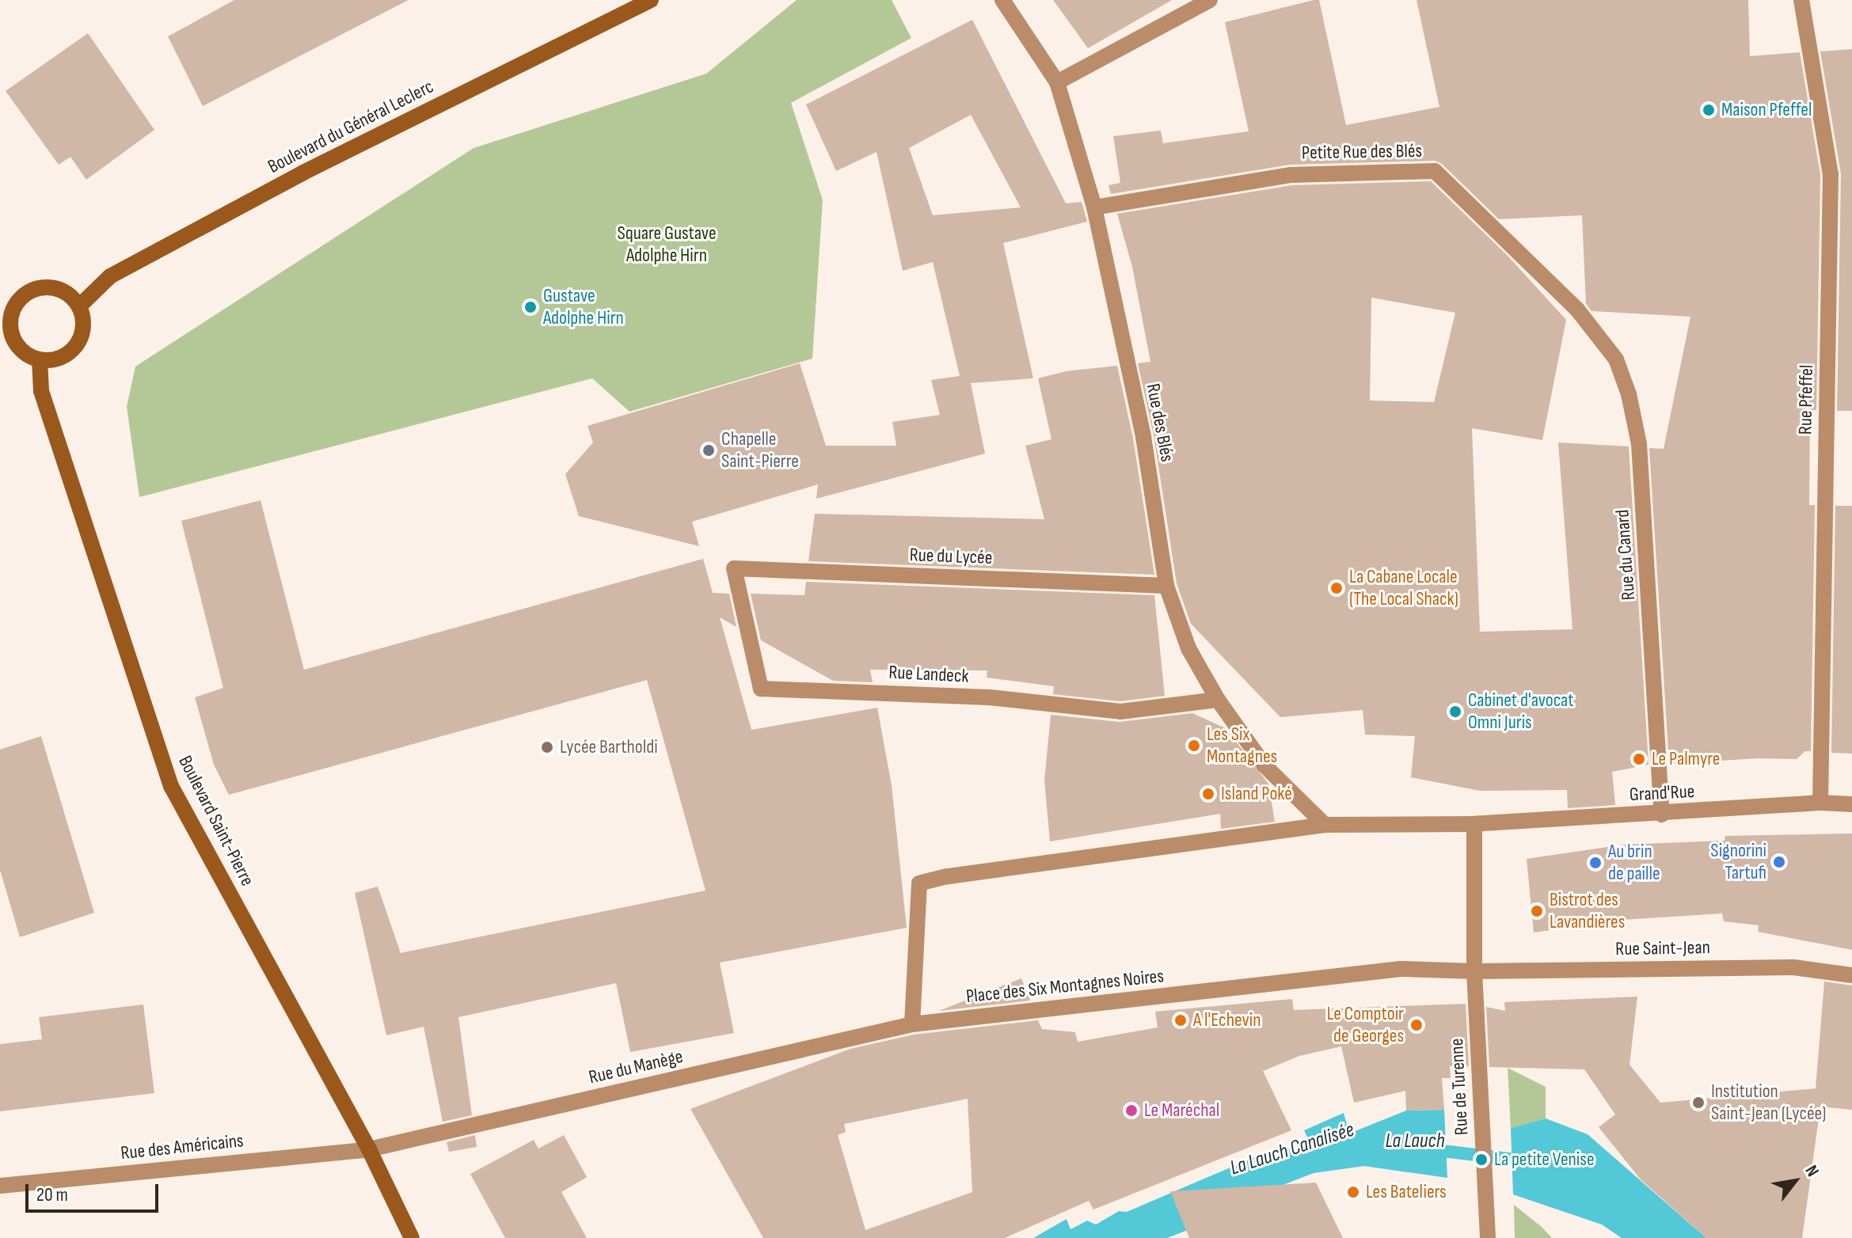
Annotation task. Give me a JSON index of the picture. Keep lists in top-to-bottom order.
{
  "streets": {
    "street": [
      "Boulevard du Général Leclerc",
      "Petite Rue des Blés",
      "Rue Pfeffel",
      "Rue des Blés",
      "Rue du Canard",
      "Rue du Lycée",
      "Rue Landeck",
      "Grand'Rue",
      "Boulevard Saint-Pierre",
      "Rue Saint-Jean",
      "Place des Six Montagnes Noires",
      "Rue du Manège",
      "Rue de Turenne",
      "Rue des Américains"
    ]
  },
  "crossings": [
    ["Boulevard du Général Leclerc", "Boulevard Saint-Pierre"],
    ["Petite Rue des Blés", "Rue des Blés"],
    ["Petite Rue des Blés", "Rue du Canard"],
    ["Rue Pfeffel", "Grand'Rue"],
    ["Rue des Blés", "Rue du Lycée"],
    ["Rue des Blés", "Rue Landeck"],
    ["Rue du Canard", "Grand'Rue"],
    ["Rue du Lycée", "Rue Landeck"],
    ["Boulevard Saint-Pierre", "Rue du Manège"],
    ["Boulevard Saint-Pierre", "Rue des Américains"],
    ["Rue Saint-Jean", "Place des Six Montagnes Noires"],
    ["Rue Saint-Jean", "Rue de Turenne"],
    ["Place des Six Montagnes Noires", "Rue du Manège"],
    ["Place des Six Montagnes Noires", "Rue de Turenne"],
    ["Rue du Manège", "Rue des Américains"]
  ],
  "water": ["La Lauch", "La Lauch Canalisée"],
  "parks": ["Square Gustave Adolphe Hirn"],
  "places": [
    "Maison Pfeffel",
    "Gustave Adolphe Hirn",
    "Chapelle Saint-Pierre",
    "La Cabane Locale (The Local Shack)",
    "Cabinet d'avocat Omni Juris",
    "Les Six Montagnes",
    "Lycée Bartholdi",
    "Le Palmyre",
    "Island Poké",
    "Signorini Tartufi",
    "Au brin de paille",
    "Bistrot des Lavandières",
    "A l'Echevin",
    "Le Comptoir de Georges",
    "Institution Saint-Jean (Lycée)",
    "Le Maréchal",
    "La petite Venise",
    "Les Bateliers"
  ],
  "scale_bar": "20 m",
  "north": "top right"
}
